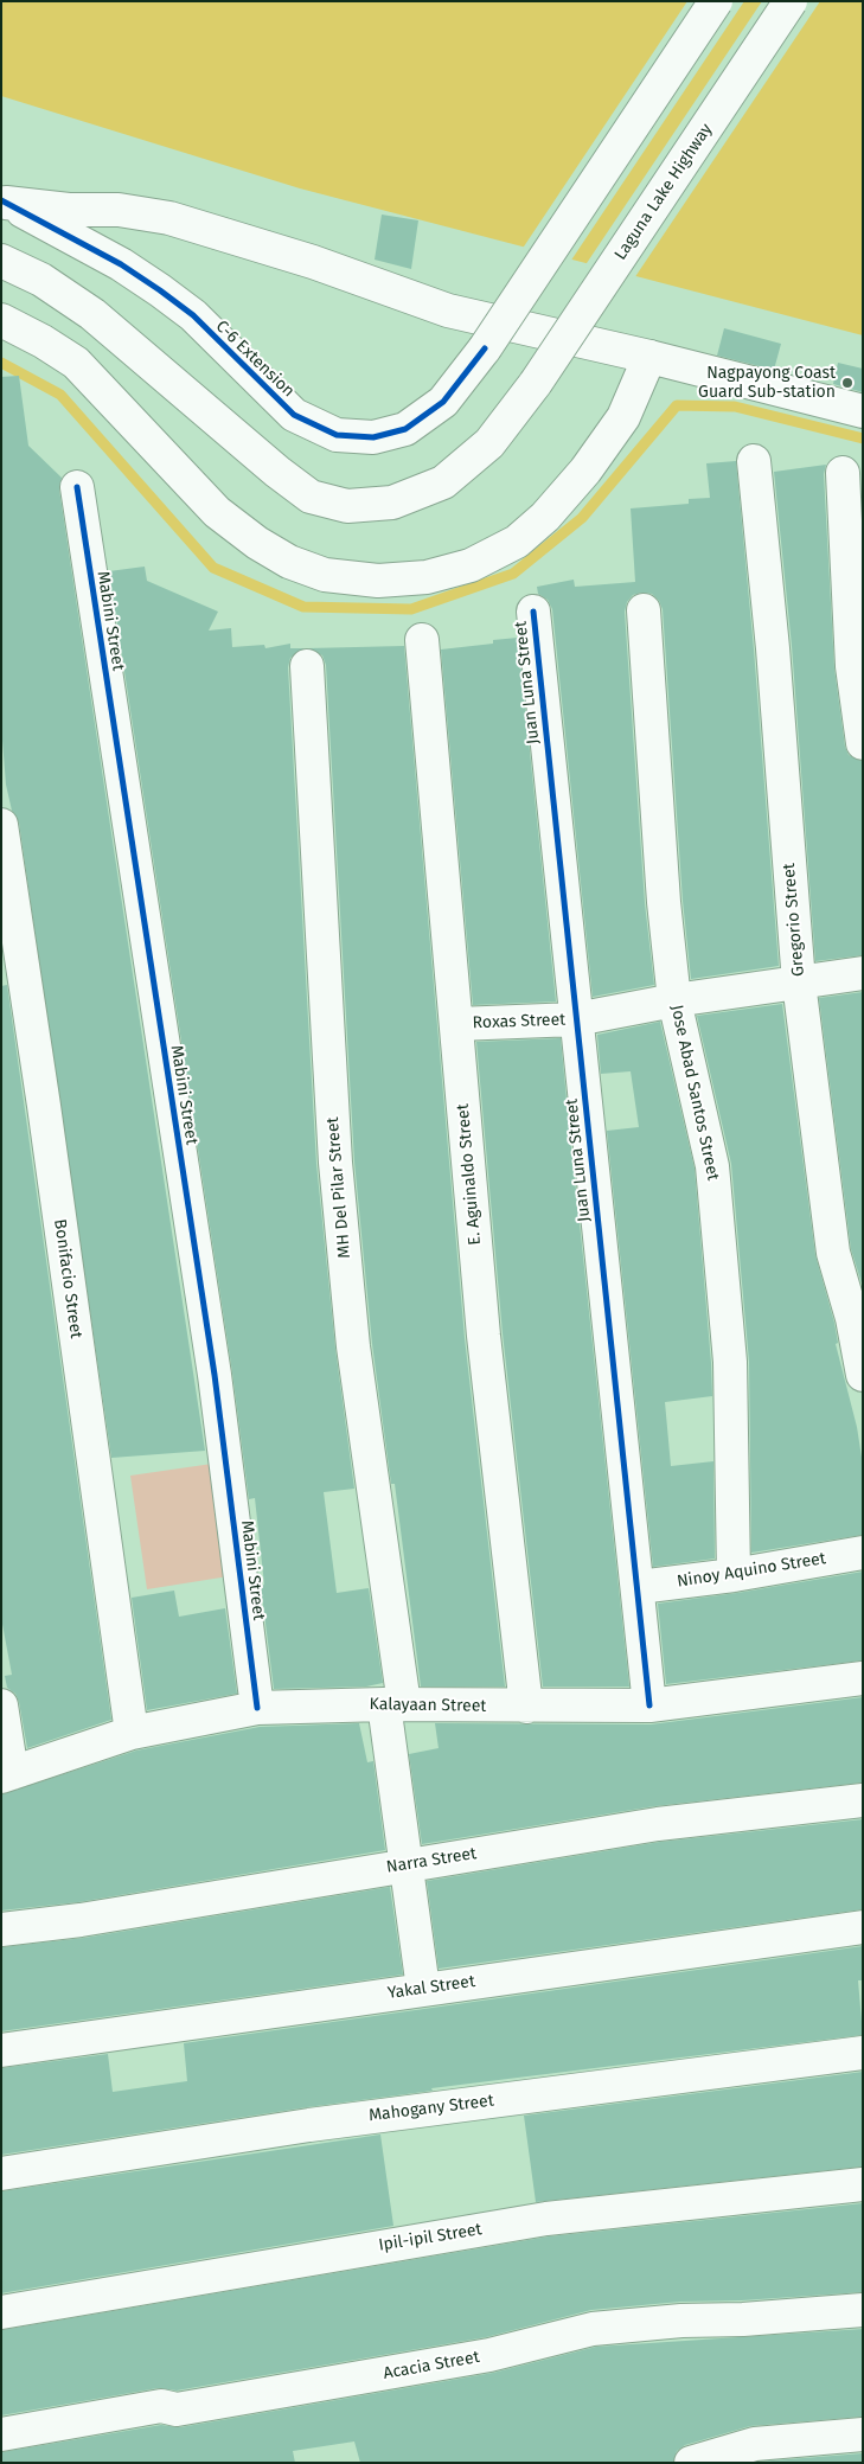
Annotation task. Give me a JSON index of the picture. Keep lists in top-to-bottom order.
{
  "streets": {
    "street": [
      "Laguna Lake Highway",
      "C-6 Extension",
      "Mabini Street",
      "Juan Luna Street",
      "Gregorio Street",
      "Roxas Street",
      "Jose Abad Santos Street",
      "E. Aguinaldo Street",
      "MH Del Pilar Street",
      "Bonifacio Street",
      "Ninoy Aquino Street",
      "Kalayaan Street",
      "Narra Street",
      "Yakal Street",
      "Mahogany Street",
      "Ipil-ipil Street",
      "Acacia Street"
    ]
  },
  "crossings": [
    ["Mabini Street", "Kalayaan Street"],
    ["Juan Luna Street", "Roxas Street"],
    ["Juan Luna Street", "Ninoy Aquino Street"],
    ["Juan Luna Street", "Kalayaan Street"],
    ["Gregorio Street", "Roxas Street"],
    ["Roxas Street", "Jose Abad Santos Street"],
    ["Roxas Street", "E. Aguinaldo Street"],
    ["Jose Abad Santos Street", "Ninoy Aquino Street"],
    ["E. Aguinaldo Street", "Kalayaan Street"],
    ["MH Del Pilar Street", "Kalayaan Street"],
    ["MH Del Pilar Street", "Narra Street"],
    ["MH Del Pilar Street", "Yakal Street"],
    ["Bonifacio Street", "Kalayaan Street"]
  ],
  "places": ["Nagpayong Coast Guard Sub-station"]
}
